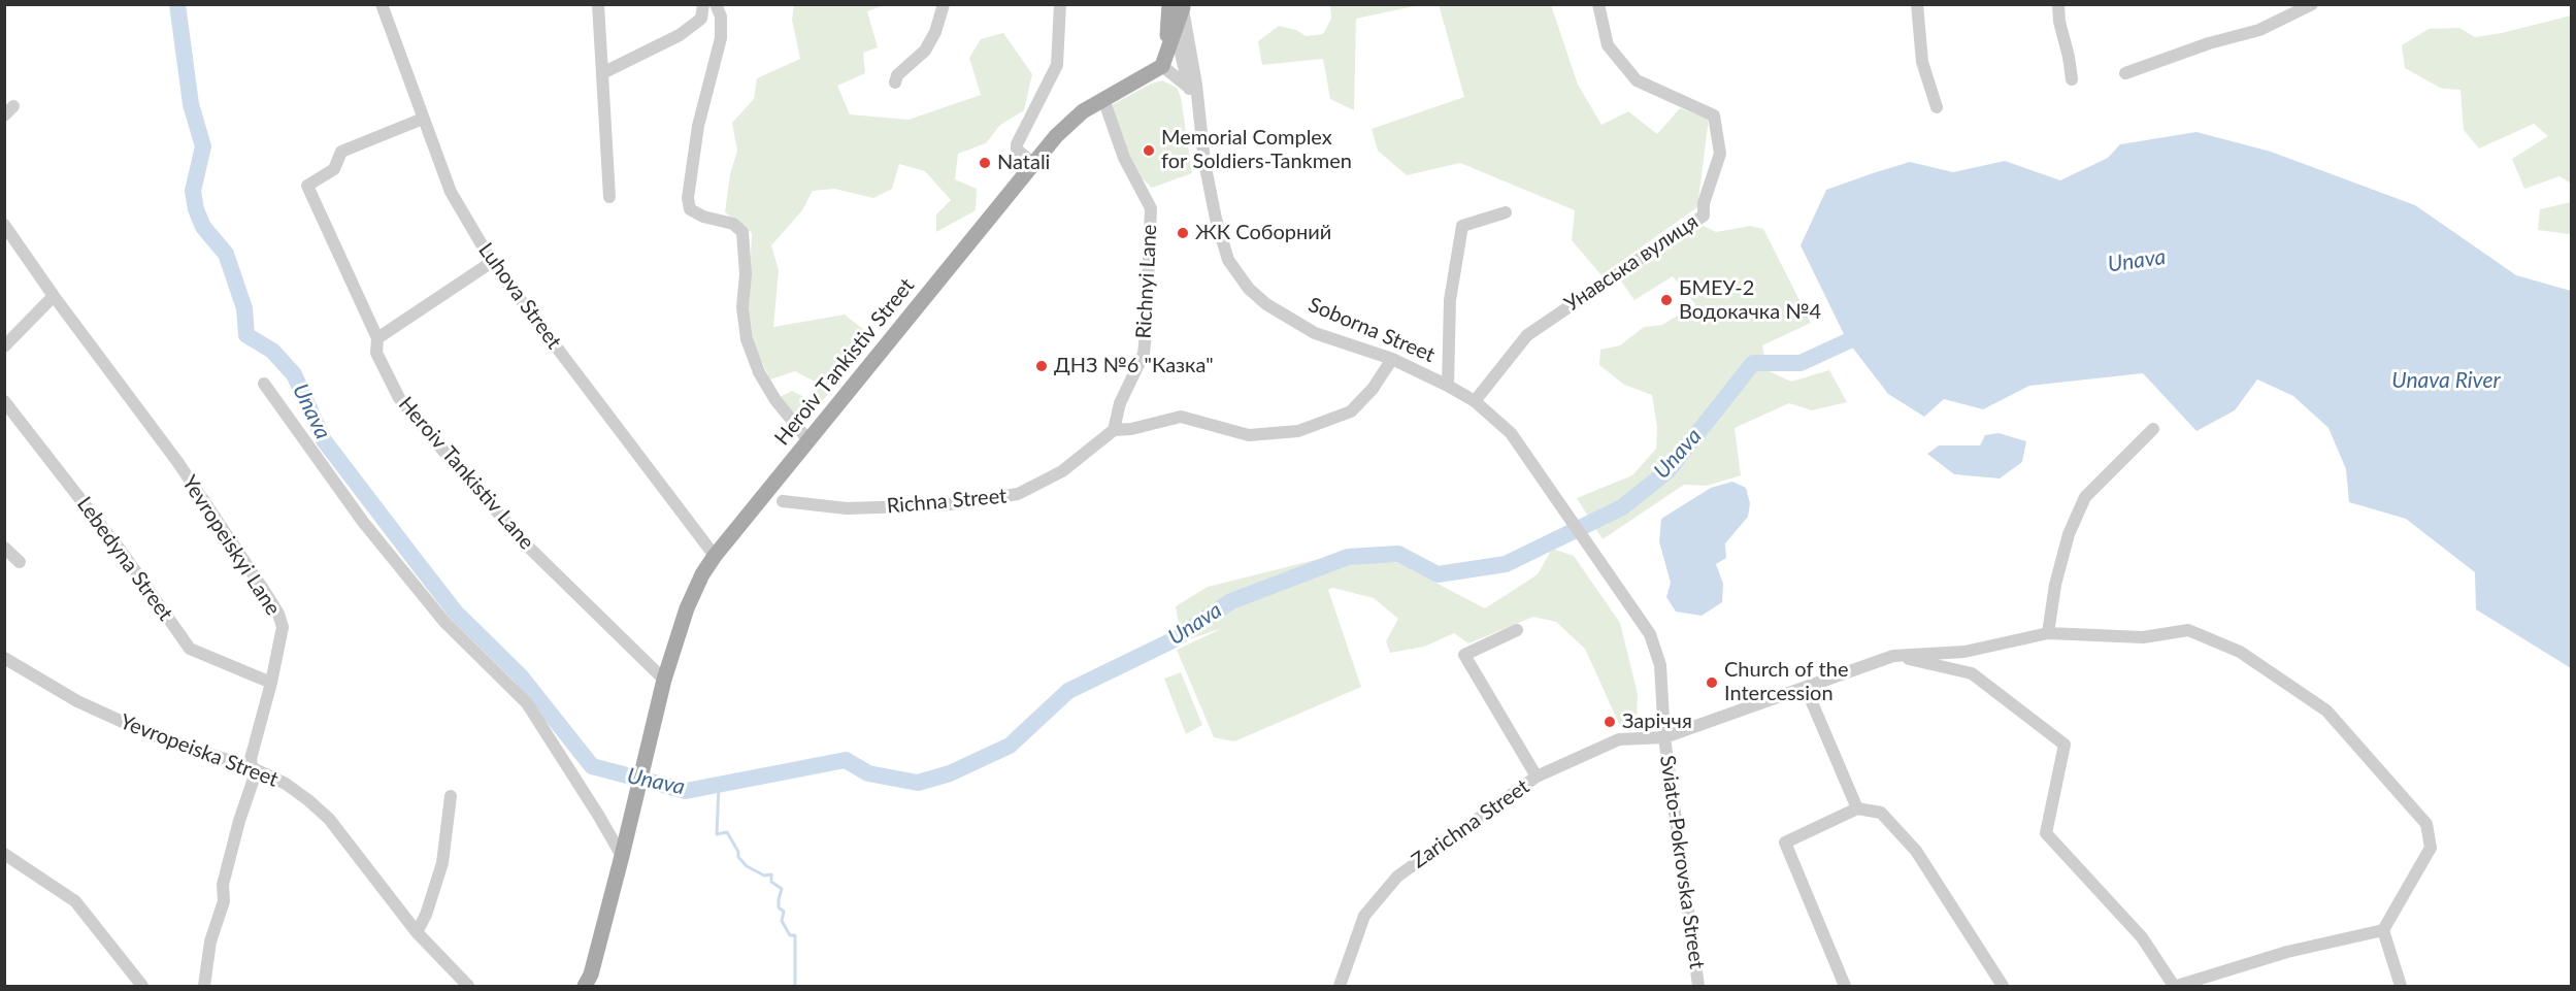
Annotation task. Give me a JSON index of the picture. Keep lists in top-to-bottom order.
{
  "streets": {
    "main road": ["Heroiv Тankistiv Street"],
    "street": [
      "Унавська вулиця",
      "Richnyi Lane",
      "Luhova Street",
      "Soborna Street",
      "Heroiv Tankistiv Lane",
      "Richna Street",
      "Yevropeiskyi Lane",
      "Lebedyna Street",
      "Yevropeiska Street",
      "Zarichna Street",
      "Sviato-Pokrovska Street"
    ]
  },
  "crossings": [
    ["Унавська вулиця", "Soborna Street"],
    ["Richnyi Lane", "Heroiv Тankistiv Street"],
    ["Richnyi Lane", "Richna Street"],
    ["Luhova Street", "Heroiv Тankistiv Street"],
    ["Luhova Street", "Heroiv Tankistiv Lane"],
    ["Soborna Street", "Zarichna Street"],
    ["Soborna Street", "Sviato-Pokrovska Street"],
    ["Heroiv Тankistiv Street", "Heroiv Tankistiv Lane"],
    ["Yevropeiskyi Lane", "Lebedyna Street"],
    ["Yevropeiskyi Lane", "Yevropeiska Street"],
    ["Zarichna Street", "Sviato-Pokrovska Street"]
  ],
  "water": ["Unava", "Unava River"],
  "places": [
    "Memorial Complex for Soldiers-Tankmen",
    "Natali",
    "ЖК Соборний",
    "БМЕУ-2 Водокачка №4",
    "ДНЗ №6 \"Казка\"",
    "Church of the Intercession",
    "Заріччя"
  ]
}
